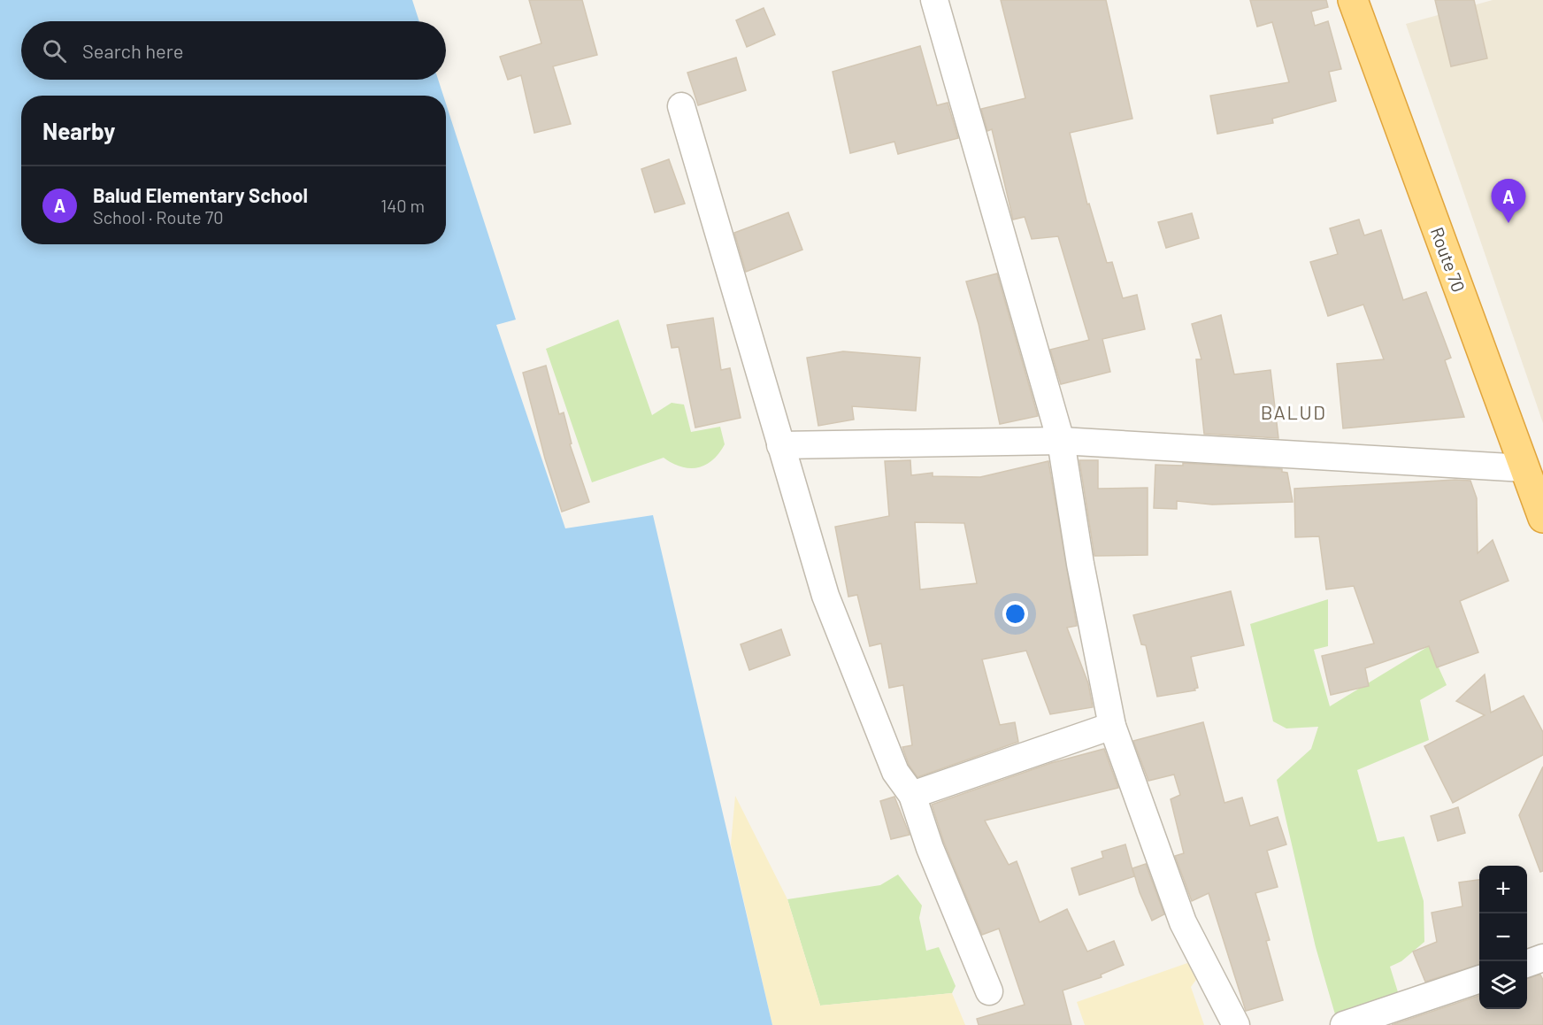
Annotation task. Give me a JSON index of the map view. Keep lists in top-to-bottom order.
{
  "streets": {
    "highway": ["Route 70"]
  },
  "districts": ["BALUD"],
  "page": {
    "search": "Search here",
    "heading": "Nearby",
    "list": [
      {
        "mark": "A",
        "name": "Balud Elementary School",
        "note": "School · Route 70",
        "value": "140 m"
      }
    ],
    "pins": "A",
    "map_buttons": ["+", "−"]
  }
}
